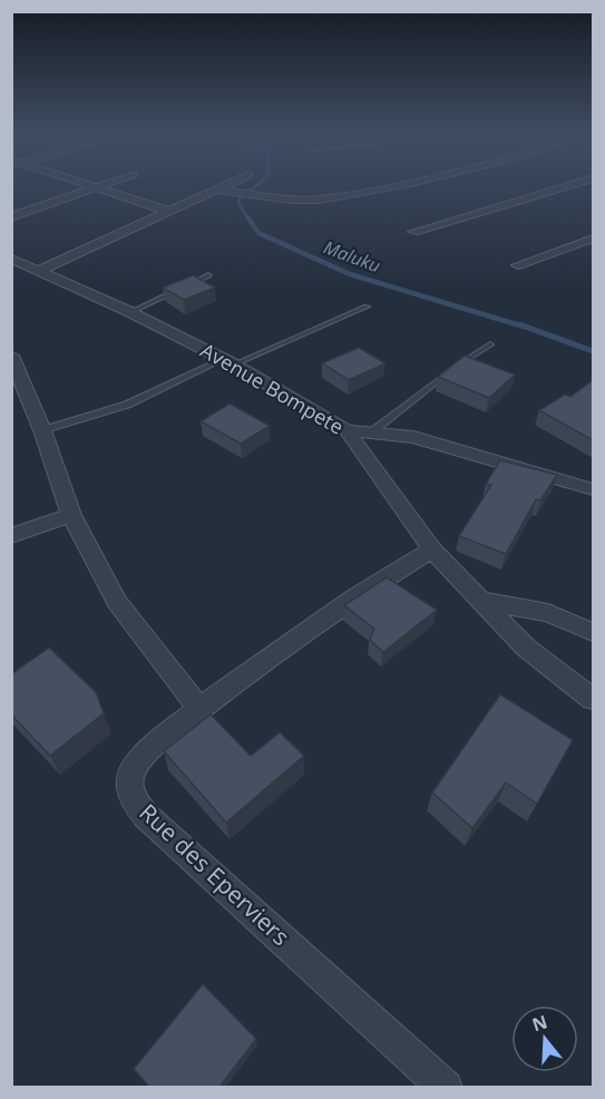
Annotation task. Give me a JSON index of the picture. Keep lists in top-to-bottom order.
{
  "streets": {
    "street": ["Avenue Bompete", "Rue des Eperviers"]
  },
  "water": ["Maluku"],
  "north": "top"
}
